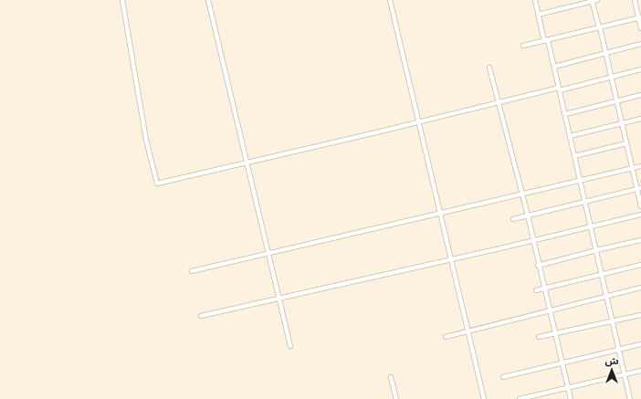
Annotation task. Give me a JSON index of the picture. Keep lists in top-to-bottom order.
{
  "north": "top"
}
